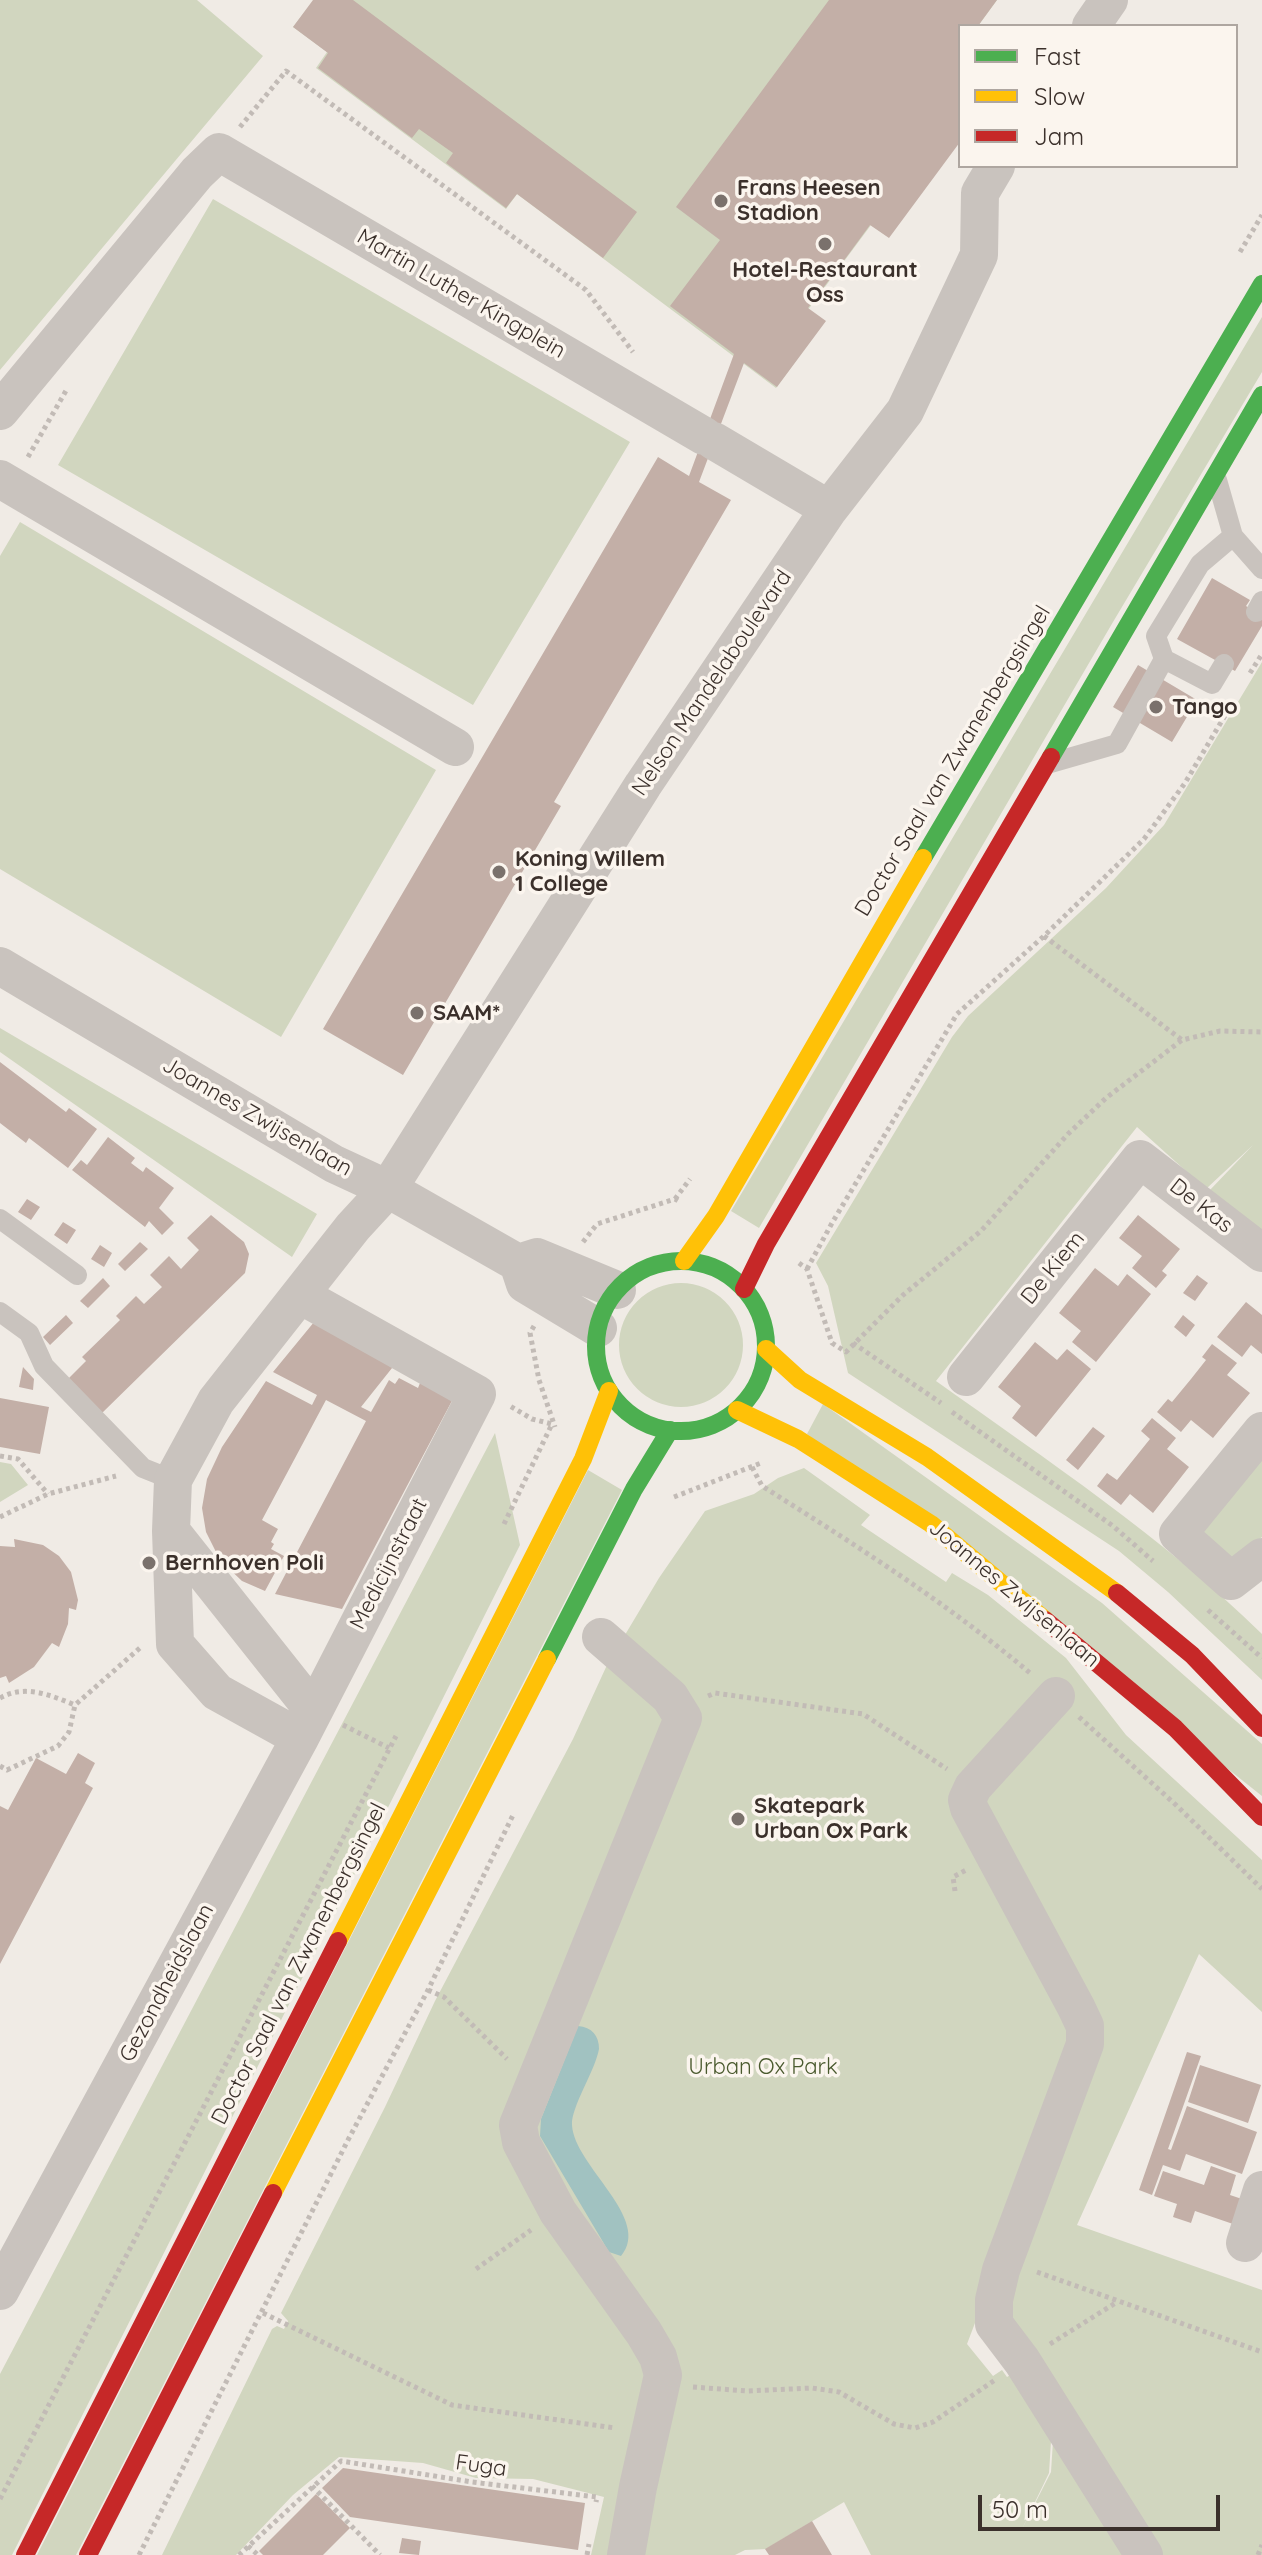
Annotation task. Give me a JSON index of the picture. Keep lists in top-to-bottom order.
{
  "streets": {
    "main road": ["Doctor Saal van Zwanenbergsingel", "Joannes Zwijsenlaan"],
    "street": [
      "Martin Luther Kingplein",
      "Nelson Mandelaboulevard",
      "De Kas",
      "De Kiem",
      "Medicijnstraat",
      "Gezondheidslaan"
    ],
    "path": ["Fuga"]
  },
  "crossings": [
    ["Martin Luther Kingplein", "Nelson Mandelaboulevard"],
    ["Nelson Mandelaboulevard", "Joannes Zwijsenlaan"],
    ["Doctor Saal van Zwanenbergsingel", "Joannes Zwijsenlaan"],
    ["Doctor Saal van Zwanenbergsingel", "Medicijnstraat"],
    ["Doctor Saal van Zwanenbergsingel", "Gezondheidslaan"],
    ["De Kas", "De Kiem"],
    ["Medicijnstraat", "Gezondheidslaan"]
  ],
  "parks": ["Urban Ox Park"],
  "places": [
    "Frans Heesen Stadion",
    "Hotel-Restaurant Oss",
    "Tango",
    "Koning Willem 1 College",
    "SAAM*",
    "Bernhoven Poli",
    "Skatepark Urban Ox Park"
  ],
  "legend": ["Fast", "Slow", "Jam"],
  "scale_bar": "50 m"
}
